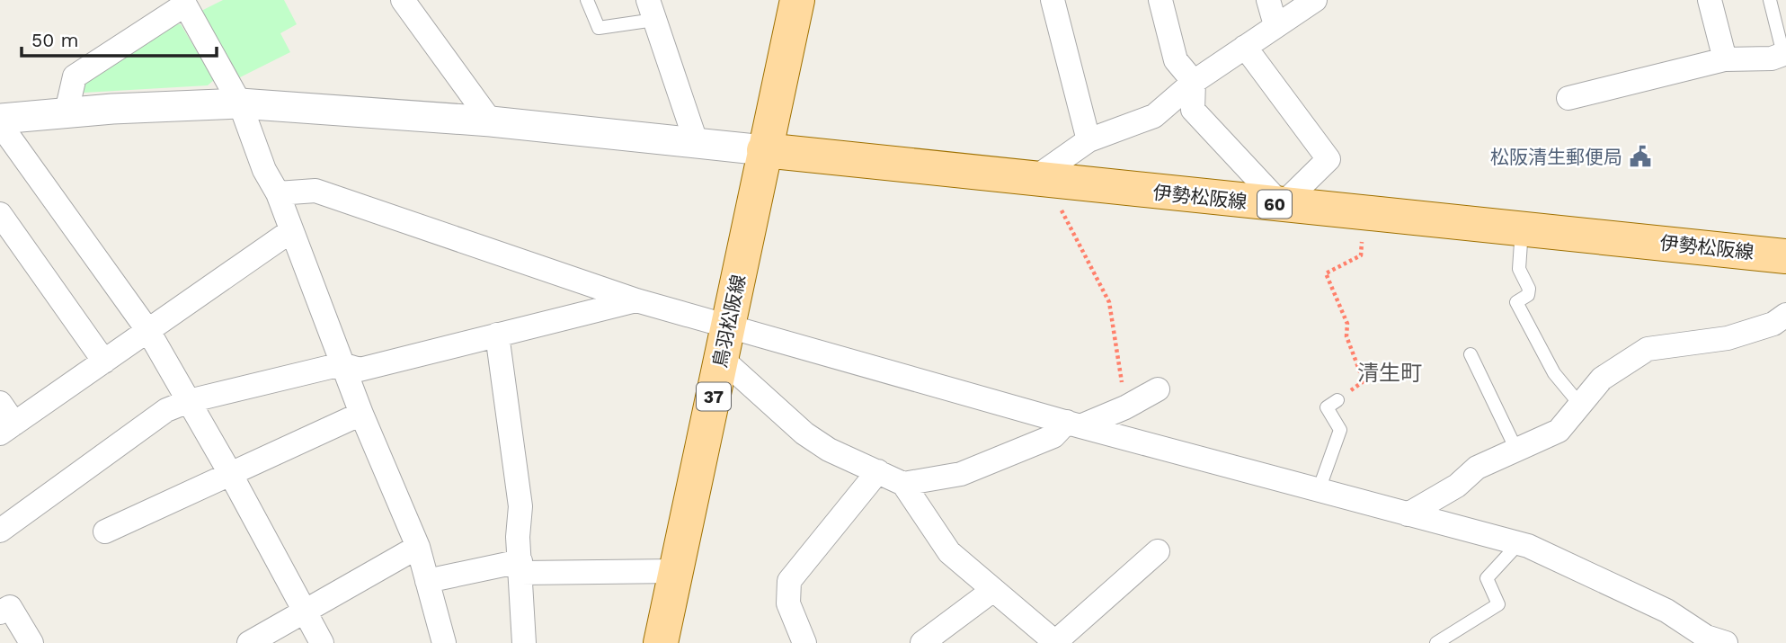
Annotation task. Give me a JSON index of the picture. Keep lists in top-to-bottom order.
{
  "streets": {
    "main road": [
      "伊勢松阪線",
      "60",
      "鳥羽松阪線",
      "37"
    ]
  },
  "crossings": [
    ["伊勢松阪線", "鳥羽松阪線"]
  ],
  "districts": ["清生町"],
  "places": {
    "public building": ["松阪清生郵便局"]
  },
  "scale_bar": "50 m"
}
